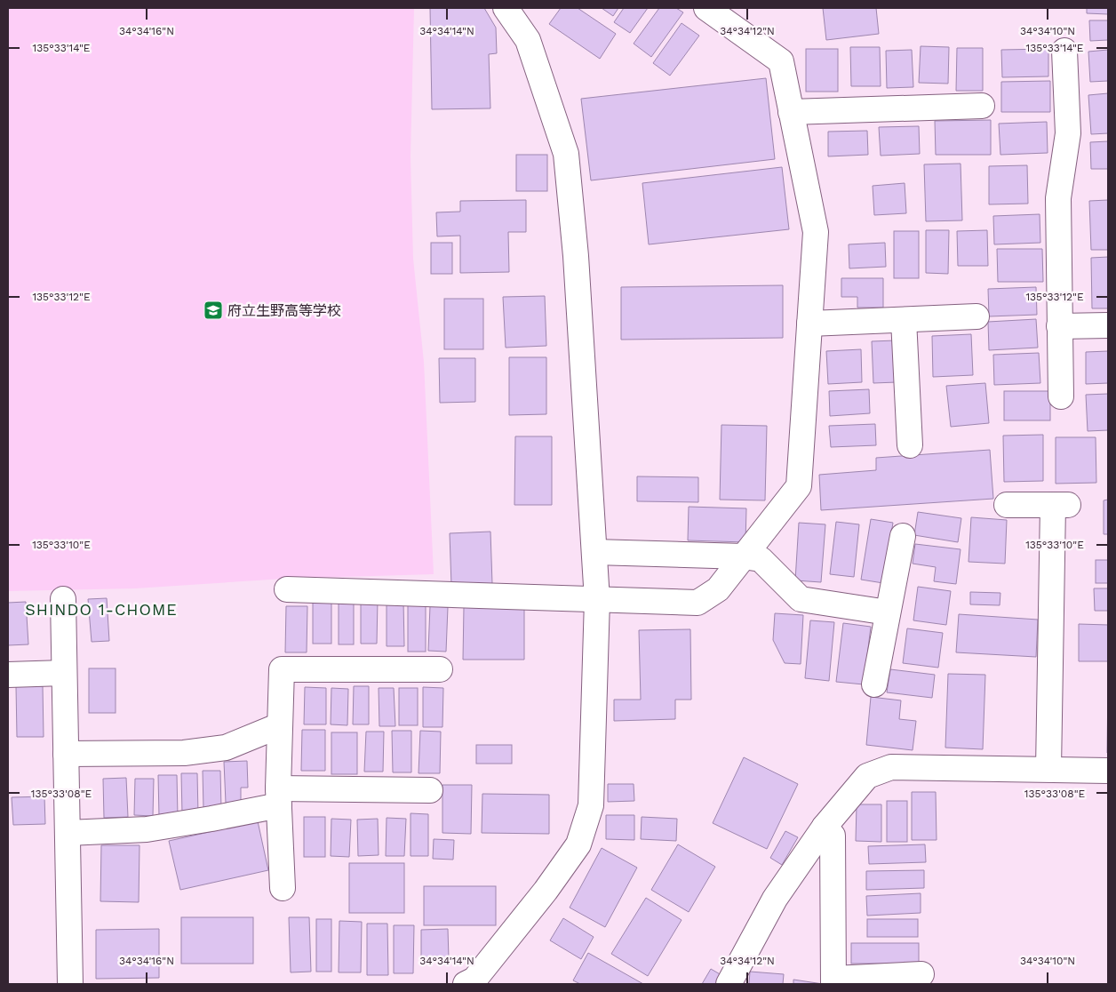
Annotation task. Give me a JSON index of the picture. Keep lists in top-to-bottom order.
{
  "districts": ["SHINDO 1-CHOME"],
  "places": {
    "school or university": ["府立生野高等学校"]
  },
  "coordinates": [
    "34°34'16\"N",
    "34°34'14\"N",
    "34°34'12\"N",
    "34°34'10\"N",
    "135°33'14\"E",
    "135°33'12\"E",
    "135°33'10\"E",
    "135°33'08\"E"
  ]
}
